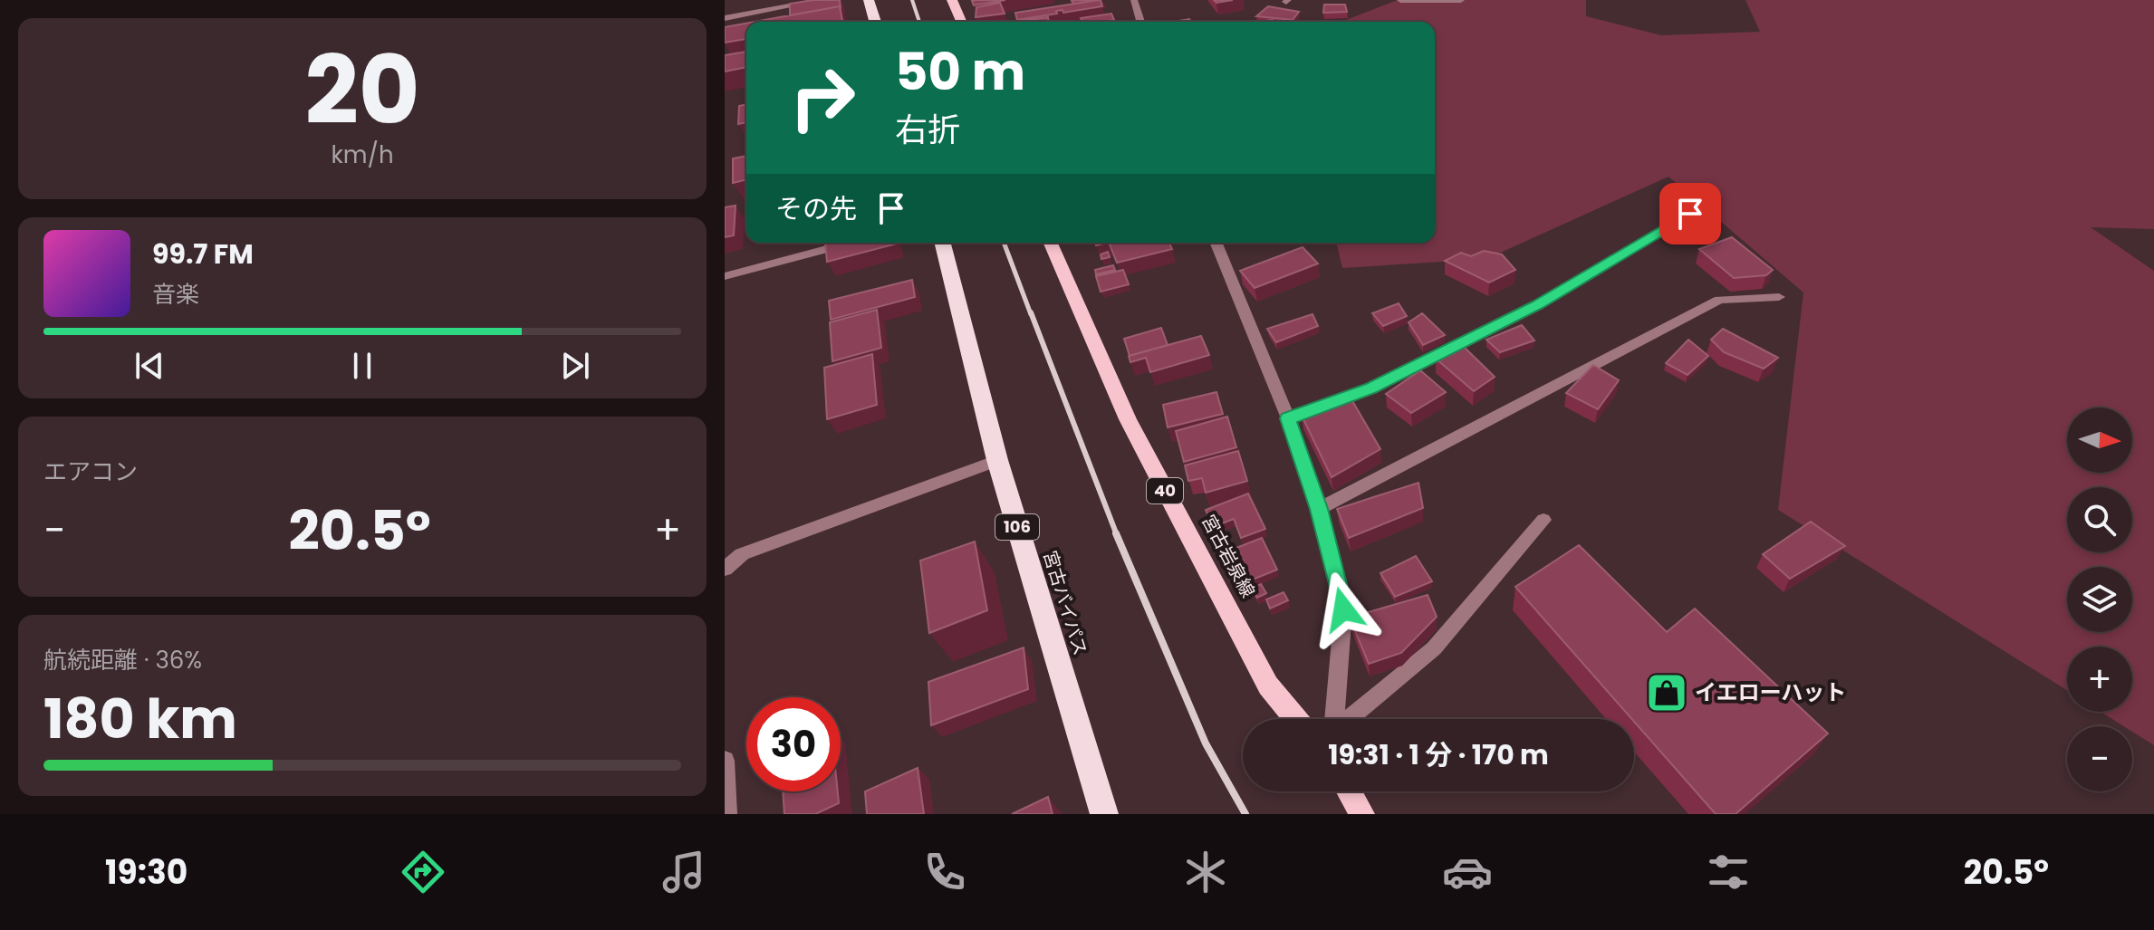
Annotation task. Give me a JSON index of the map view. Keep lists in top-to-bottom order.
{
  "streets": {
    "highway": ["106", "宮古バイパス"],
    "main road": ["40", "宮古岩泉線"]
  },
  "places": {
    "shop": ["イエローハット"]
  },
  "north": "right",
  "page": {
    "tile": [
      ["20", "km/h"],
      "エアコン",
      ["航続距離 · 36%", "180 km"]
    ],
    "turn": ["50 m", "右折"],
    "then": "その先",
    "song": ["99.7 FM", "音楽"],
    "map_buttons": ["+", "−"],
    "heat": ["−", "20.5°", "+"],
    "limit": "30",
    "trip": "19:31 · 1 分 · 170 m",
    "tabs": ["19:30", "20.5°"]
  }
}
